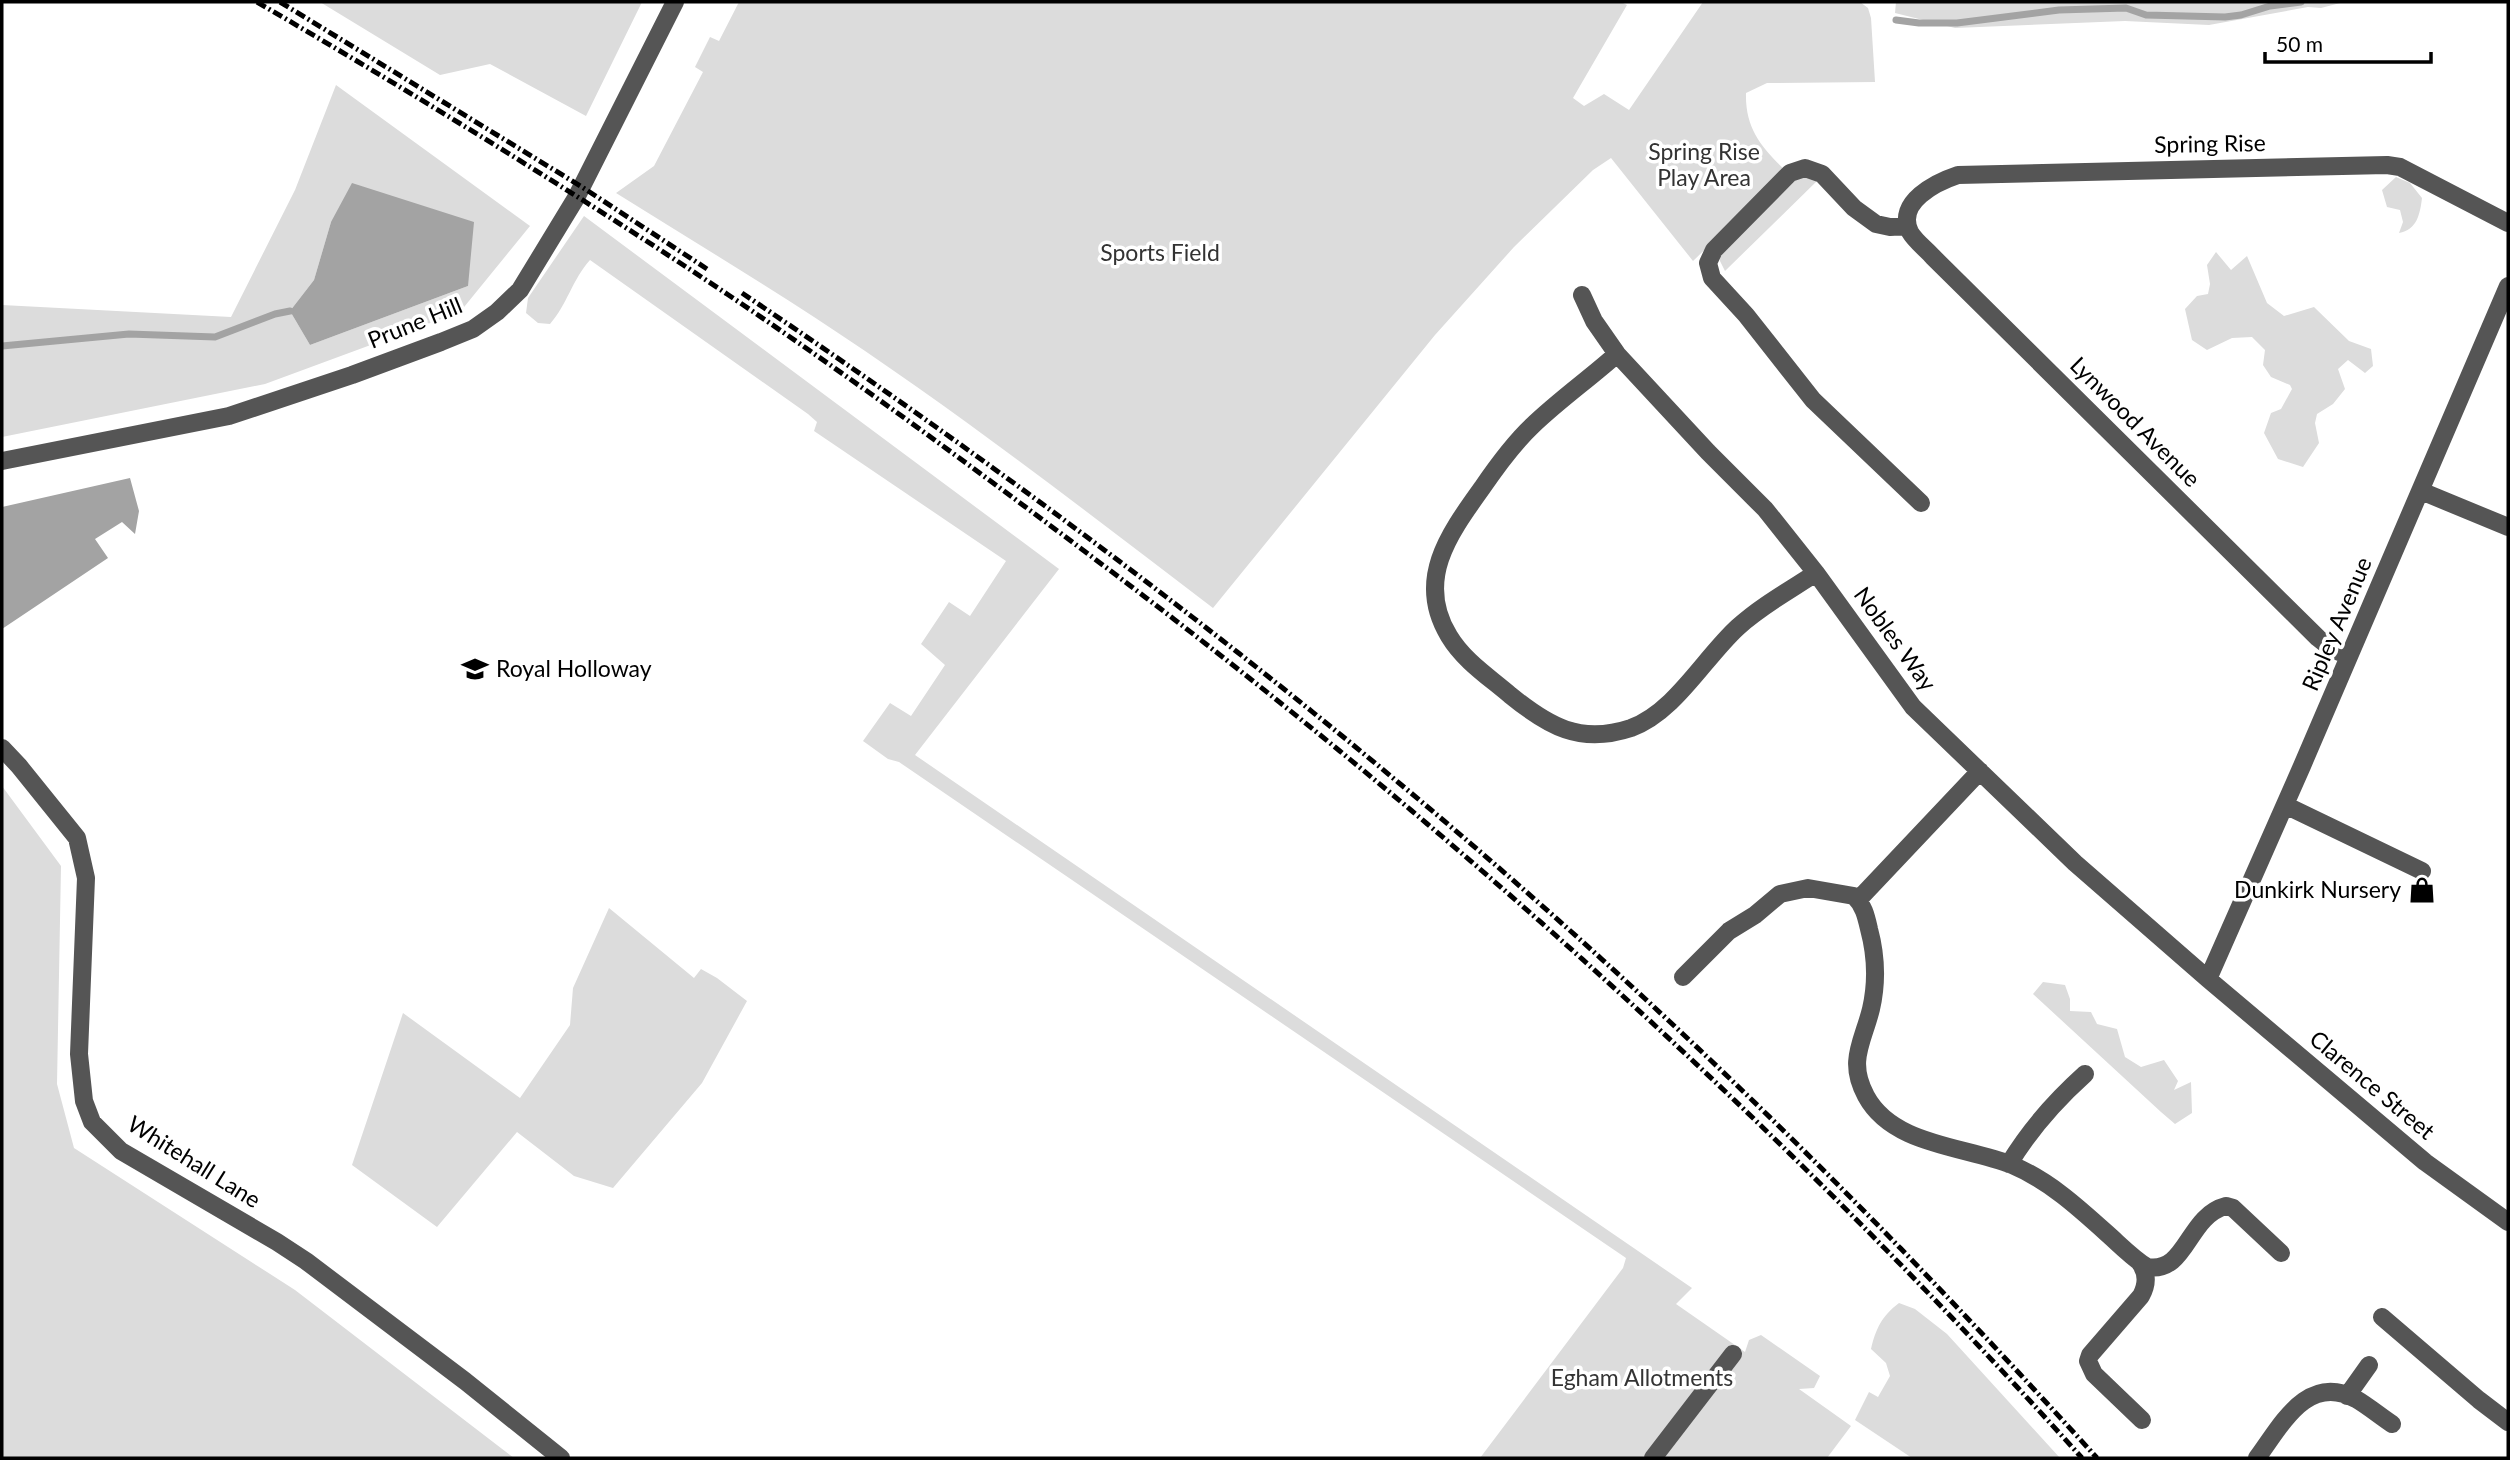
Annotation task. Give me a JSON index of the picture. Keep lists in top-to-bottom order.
{
  "streets": {
    "street": [
      "Spring Rise",
      "Prune Hill",
      "Lynwood Avenue",
      "Ripley Avenue",
      "Nobles Way",
      "Clarence Street",
      "Whitehall Lane"
    ]
  },
  "crossings": [
    ["Spring Rise", "Lynwood Avenue"],
    ["Lynwood Avenue", "Ripley Avenue"],
    ["Ripley Avenue", "Nobles Way"],
    ["Ripley Avenue", "Clarence Street"],
    ["Nobles Way", "Clarence Street"]
  ],
  "parks": ["Spring Rise Play Area", "Sports Field", "Egham Allotments"],
  "places": {
    "school or university": ["Royal Holloway"],
    "shop": ["Dunkirk Nursery"]
  },
  "scale_bar": "50 m"
}
